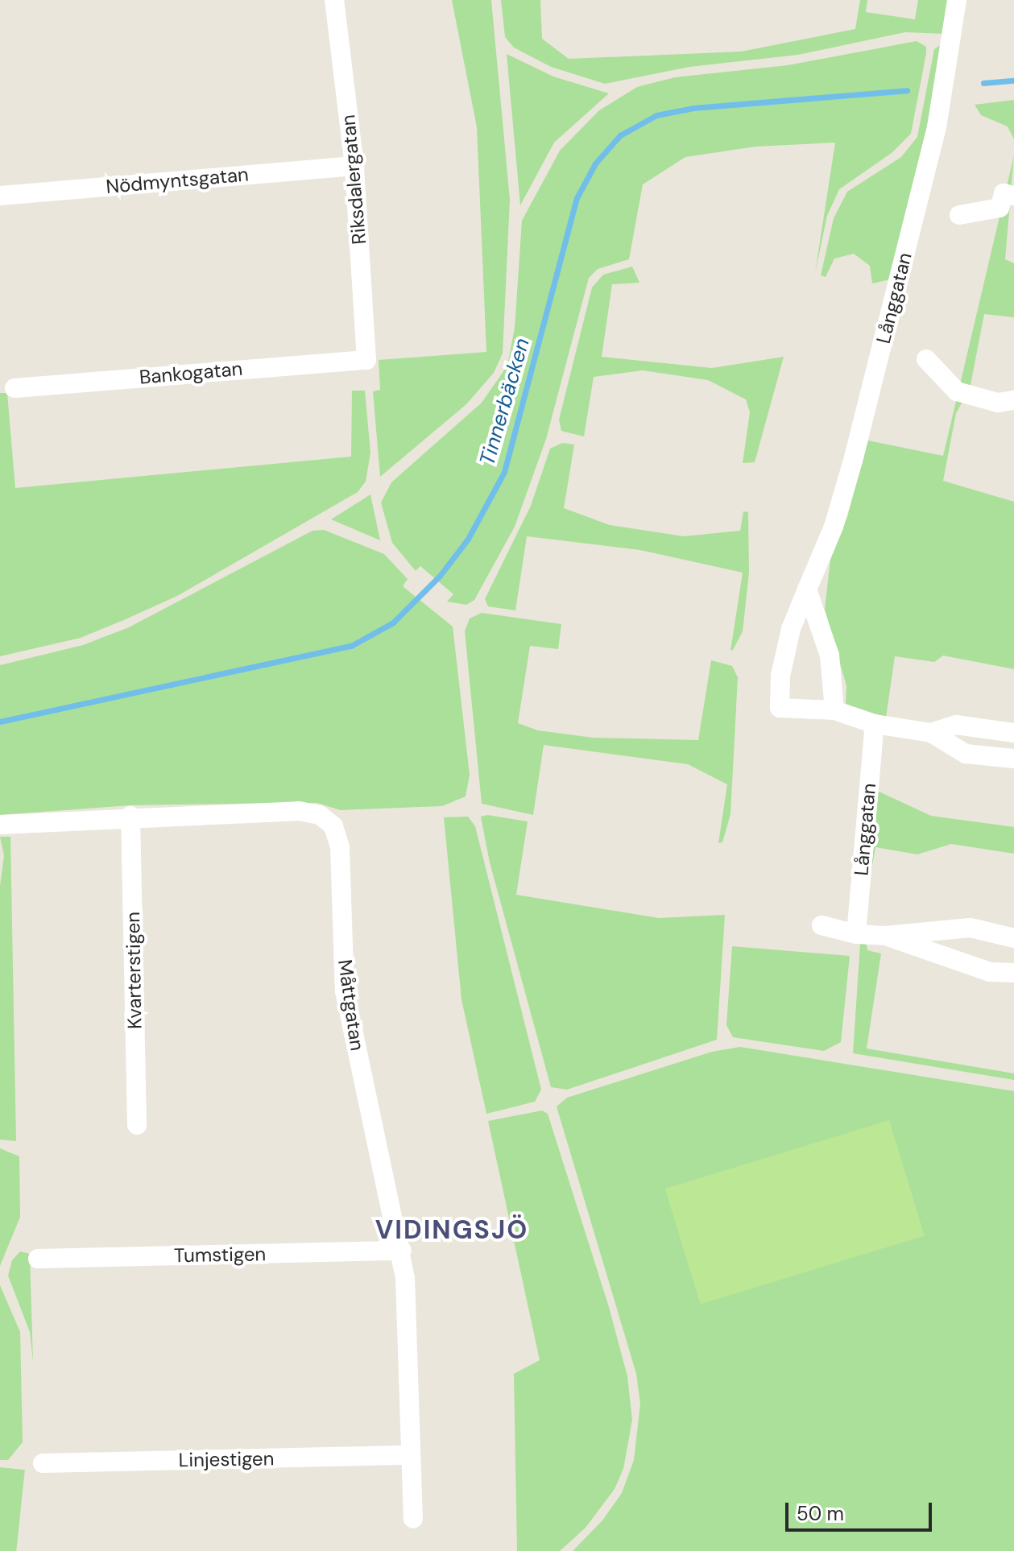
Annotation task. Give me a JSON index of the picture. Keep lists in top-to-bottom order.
{
  "streets": {
    "street": [
      "Riksdalergatan",
      "Nödmyntsgatan",
      "Långgatan",
      "Bankogatan",
      "Kvarterstigen",
      "Måttgatan",
      "Tumstigen",
      "Linjestigen"
    ]
  },
  "crossings": [
    ["Riksdalergatan", "Nödmyntsgatan"],
    ["Riksdalergatan", "Bankogatan"],
    ["Kvarterstigen", "Måttgatan"],
    ["Måttgatan", "Tumstigen"],
    ["Måttgatan", "Linjestigen"]
  ],
  "districts": ["VIDINGSJÖ"],
  "water": ["Tinnerbäcken"],
  "scale_bar": "50 m"
}
